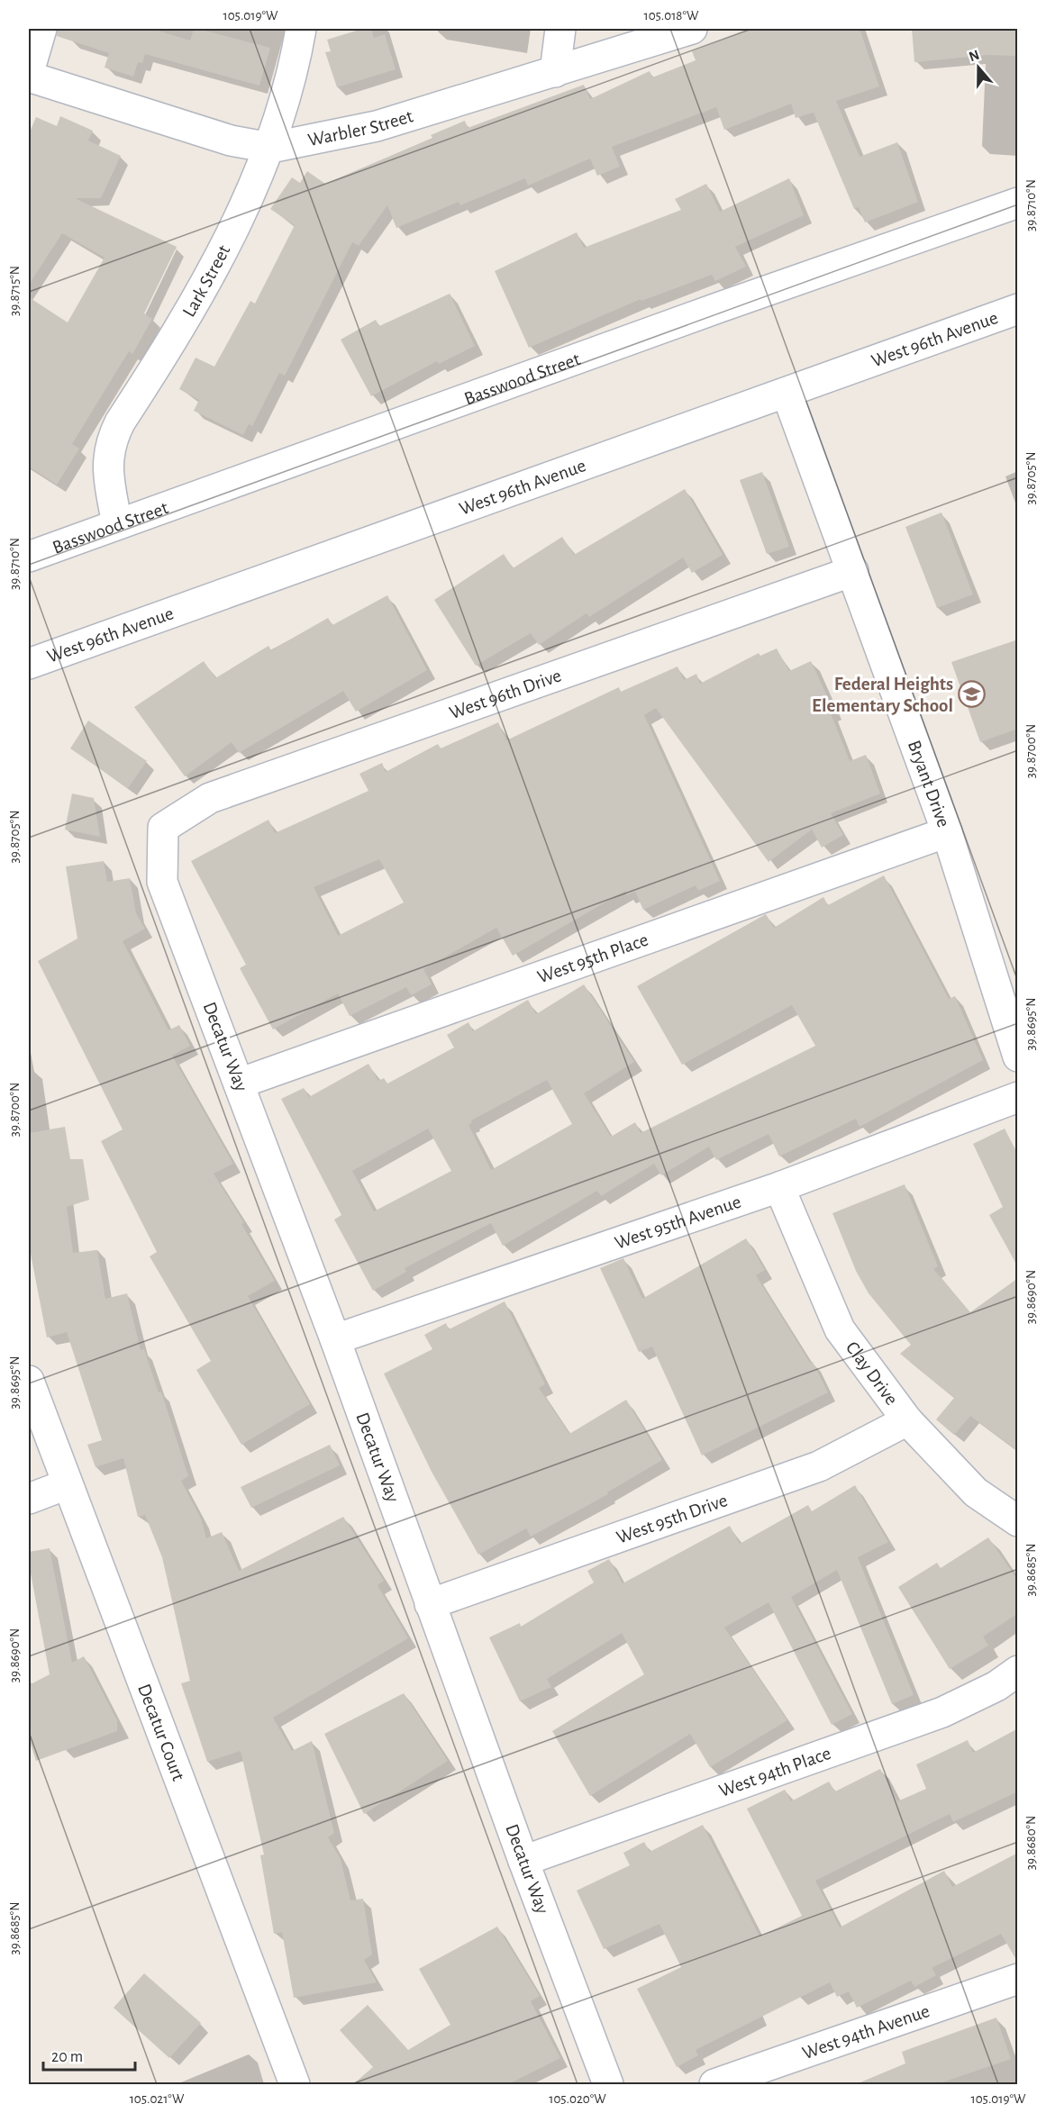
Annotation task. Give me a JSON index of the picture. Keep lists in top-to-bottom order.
{
  "streets": {
    "street": [
      "Warbler Street",
      "Lark Street",
      "West 96th Avenue",
      "Basswood Street",
      "West 96th Drive",
      "Bryant Drive",
      "West 95th Place",
      "Decatur Way",
      "West 95th Avenue",
      "Clay Drive",
      "West 95th Drive",
      "Decatur Court",
      "West 94th Place",
      "West 94th Avenue"
    ]
  },
  "crossings": [
    ["Warbler Street", "Lark Street"],
    ["Lark Street", "Basswood Street"],
    ["West 96th Avenue", "Bryant Drive"],
    ["West 96th Drive", "Bryant Drive"],
    ["West 96th Drive", "Decatur Way"],
    ["Bryant Drive", "West 95th Place"],
    ["West 95th Place", "Decatur Way"],
    ["Decatur Way", "West 95th Avenue"],
    ["Decatur Way", "West 95th Drive"],
    ["Decatur Way", "West 94th Place"],
    ["West 95th Avenue", "Clay Drive"],
    ["Clay Drive", "West 95th Drive"]
  ],
  "places": {
    "school or university": ["Federal Heights Elementary School"]
  },
  "scale_bar": "20 m",
  "north": "top",
  "coordinates": [
    "105.019°W",
    "105.018°W",
    "39.8710°N",
    "39.8715°N",
    "39.8705°N",
    "39.8700°N",
    "39.8695°N",
    "39.8690°N",
    "39.8685°N",
    "39.8680°N",
    "105.021°W",
    "105.020°W"
  ]
}
